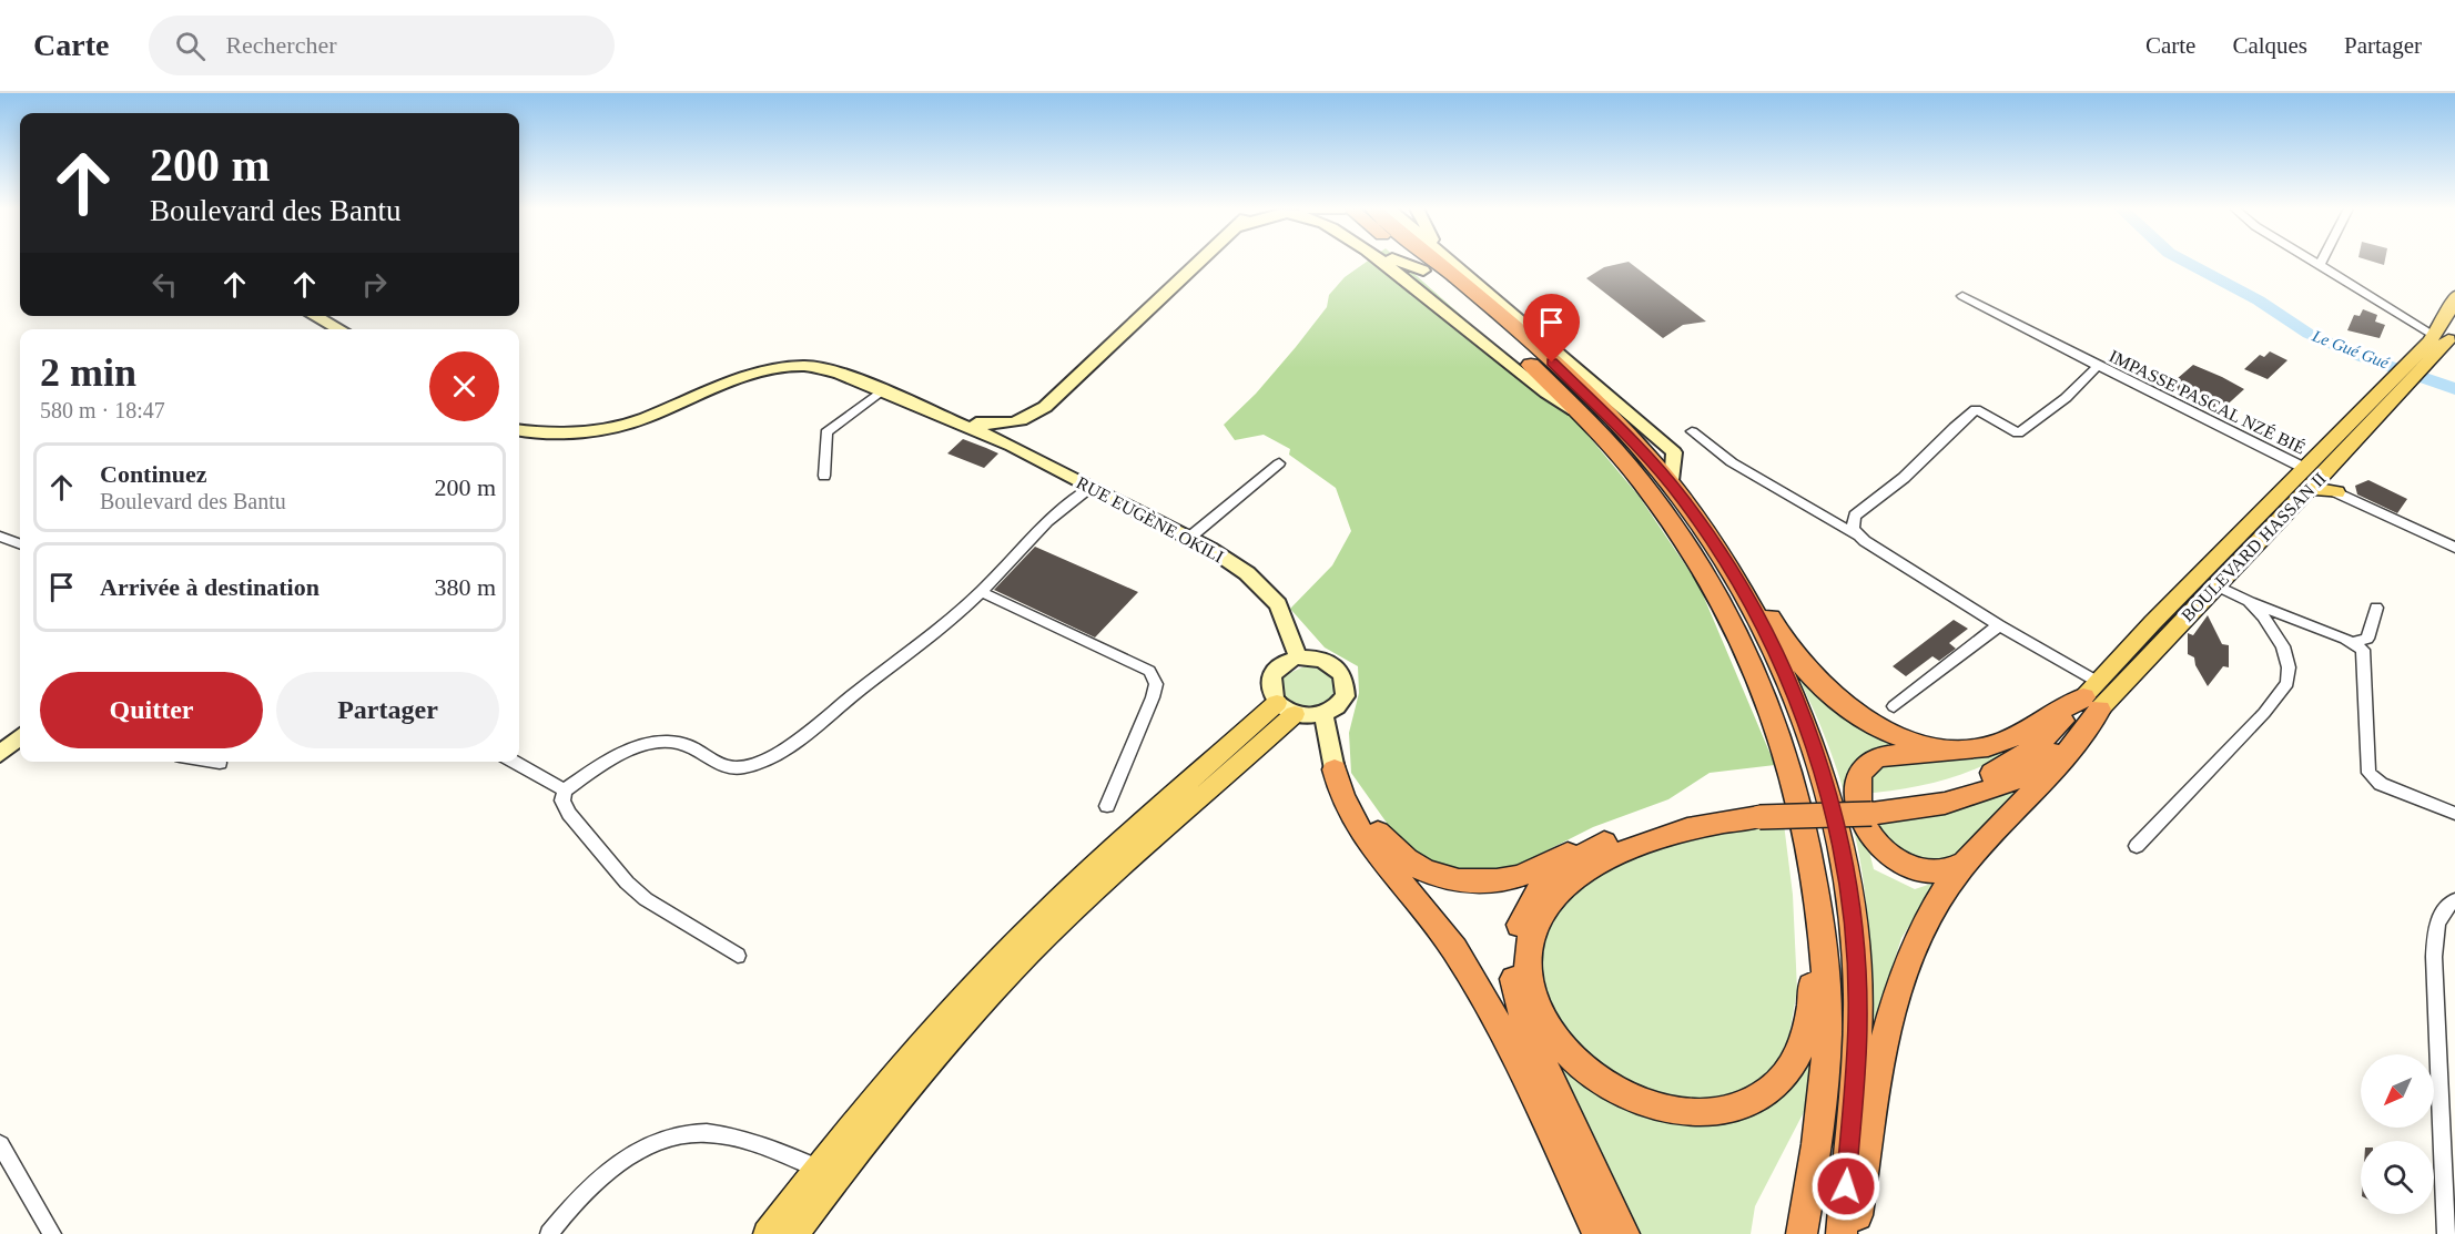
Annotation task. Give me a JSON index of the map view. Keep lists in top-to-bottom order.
{
  "streets": {
    "main road": ["RUE EUGÈNE OKILI", "BOULEVARD HASSAN II"],
    "street": ["IMPASSE PASCAL NZÉ BIÉ"]
  },
  "crossings": [
    ["IMPASSE PASCAL NZÉ BIÉ", "BOULEVARD HASSAN II"]
  ],
  "water": ["Le Gué Gué"],
  "north": "bottom left",
  "page": {
    "header": "Carte",
    "search": "Rechercher",
    "nav": ["Carte", "Calques", "Partager"],
    "turn": ["200 m", "Boulevard des Bantu"],
    "heading": ["2 min", "580 m · 18:47"],
    "list": [
      {
        "name": "Continuez",
        "note": "Boulevard des Bantu",
        "value": "200 m"
      },
      {
        "name": "Arrivée à destination",
        "value": "380 m"
      }
    ],
    "buttons": ["Quitter", "Partager"]
  }
}
